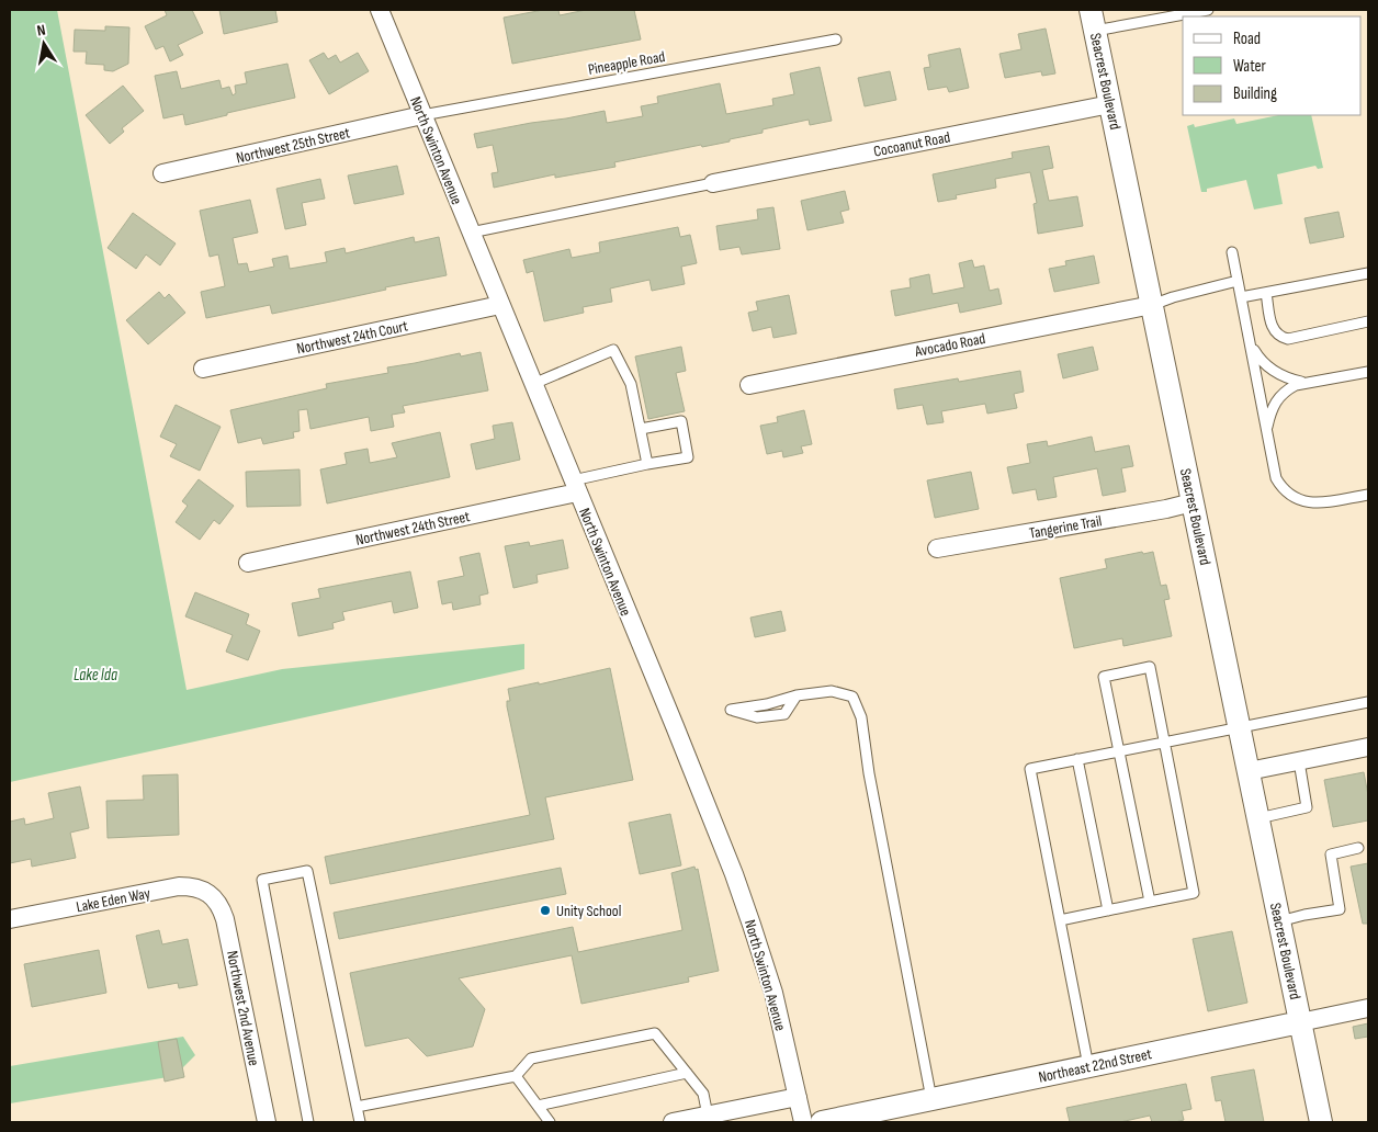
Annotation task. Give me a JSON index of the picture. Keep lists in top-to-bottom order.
{
  "streets": {
    "street": [
      "Seacrest Boulevard",
      "Cocoanut Road",
      "Northwest 25th Street",
      "North Swinton Avenue",
      "Northwest 24th Court",
      "Avocado Road",
      "Tangerine Trail",
      "Northwest 24th Street",
      "Lake Eden Way",
      "Northwest 2nd Avenue",
      "Northeast 22nd Street"
    ],
    "lane": ["Pineapple Road"]
  },
  "crossings": [
    ["Pineapple Road", "Northwest 25th Street"],
    ["Pineapple Road", "North Swinton Avenue"],
    ["Seacrest Boulevard", "Cocoanut Road"],
    ["Seacrest Boulevard", "Avocado Road"],
    ["Seacrest Boulevard", "Tangerine Trail"],
    ["Seacrest Boulevard", "Northeast 22nd Street"],
    ["Northwest 25th Street", "North Swinton Avenue"],
    ["North Swinton Avenue", "Northwest 24th Court"],
    ["North Swinton Avenue", "Northwest 24th Street"],
    ["Lake Eden Way", "Northwest 2nd Avenue"]
  ],
  "water": ["Lake Ida"],
  "places": ["Unity School"],
  "legend": ["Road", "Water", "Building"],
  "north": "top"
}
